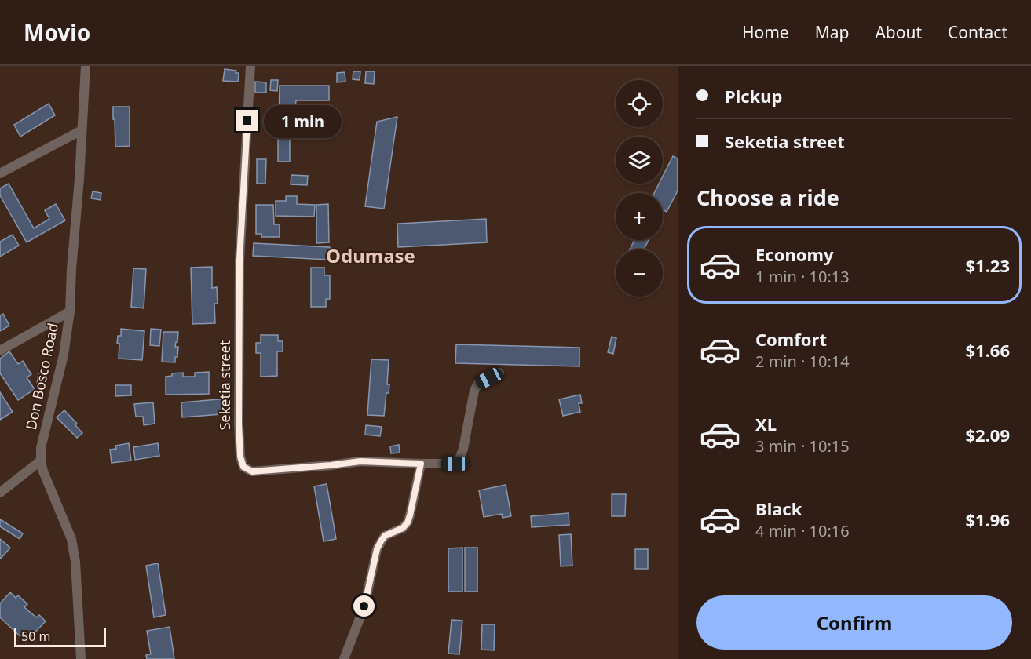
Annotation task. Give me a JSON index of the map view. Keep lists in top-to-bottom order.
{
  "streets": {
    "street": ["Don Bosco Road", "Seketia street"]
  },
  "districts": ["Odumase"],
  "scale_bar": "50 m",
  "page": {
    "header": "Movio",
    "nav": [
      "Home",
      "Map",
      "About",
      "Contact"
    ],
    "banner": ["Pickup", "Seketia street"],
    "map_buttons": ["+", "−"],
    "bubble": "1 min",
    "heading": "Choose a ride",
    "list": [
      {
        "name": "Economy",
        "note": "1 min · 10:13",
        "value": "$1.23"
      },
      {
        "name": "Comfort",
        "note": "2 min · 10:14",
        "value": "$1.66"
      },
      {
        "name": "XL",
        "note": "3 min · 10:15",
        "value": "$2.09"
      },
      {
        "name": "Black",
        "note": "4 min · 10:16",
        "value": "$1.96"
      }
    ],
    "buttons": "Confirm",
    "scale": "50 m"
  }
}
